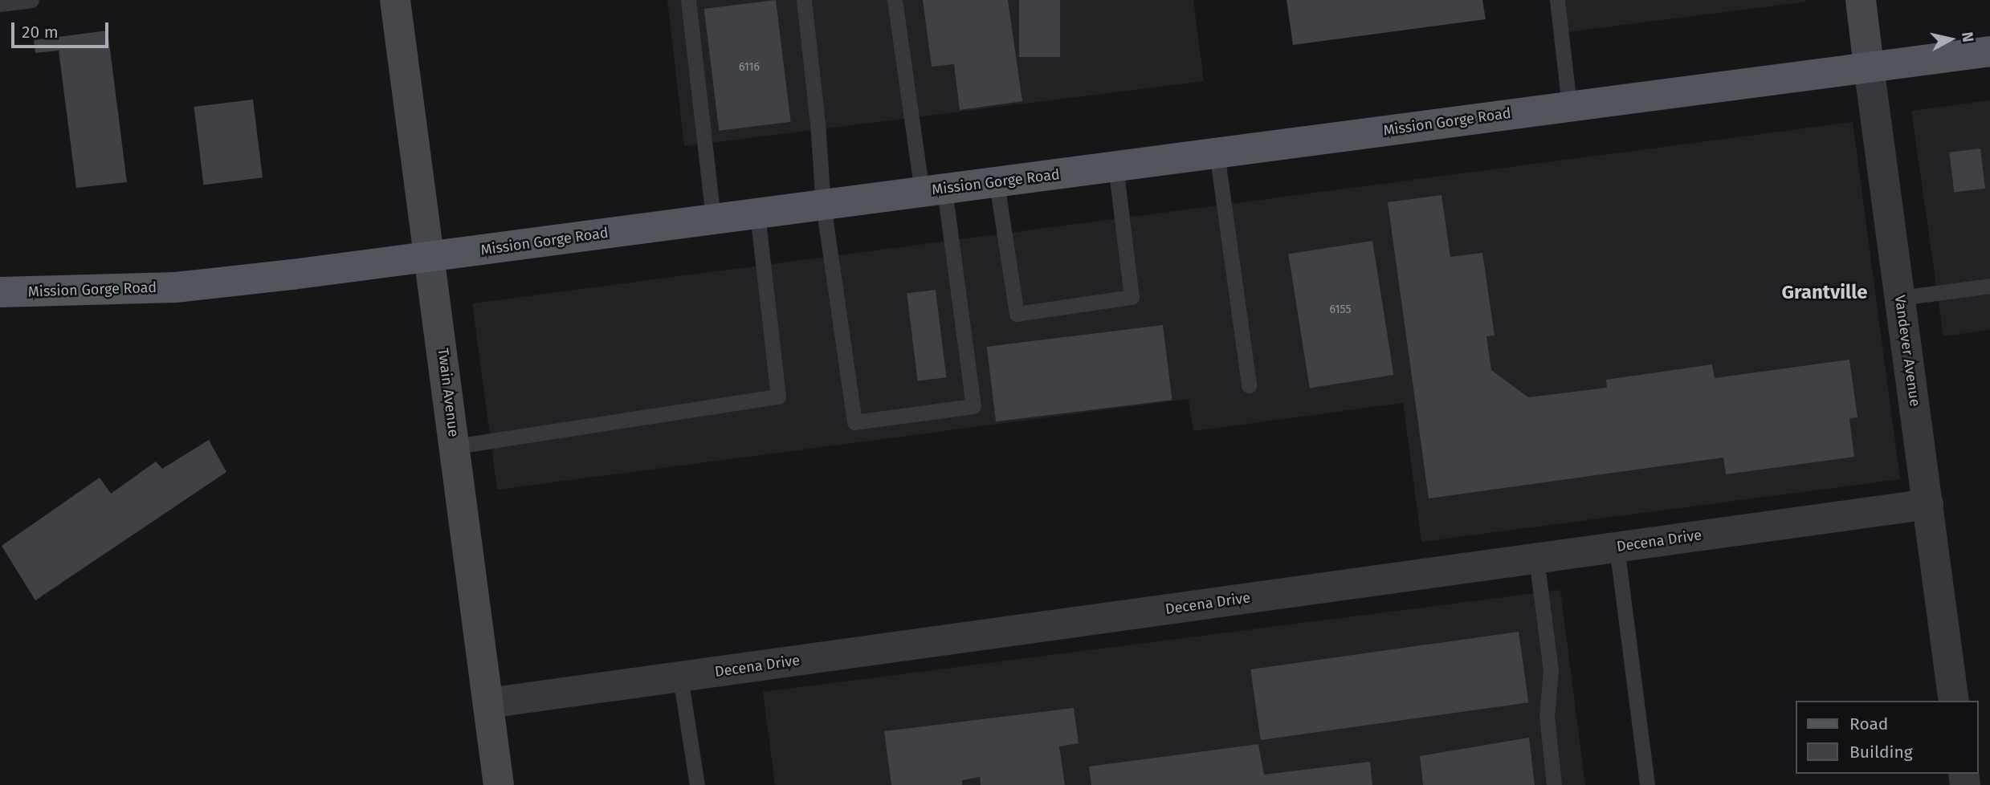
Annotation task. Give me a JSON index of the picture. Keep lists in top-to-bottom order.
{
  "streets": {
    "main road": ["Mission Gorge Road"],
    "street": ["Vandever Avenue", "Twain Avenue", "Decena Drive"]
  },
  "crossings": [
    ["Mission Gorge Road", "Vandever Avenue"],
    ["Mission Gorge Road", "Twain Avenue"],
    ["Vandever Avenue", "Decena Drive"],
    ["Twain Avenue", "Decena Drive"]
  ],
  "districts": ["Grantville"],
  "house_numbers": ["6116", "6155"],
  "legend": ["Road", "Building"],
  "scale_bar": "20 m",
  "north": "right"
}
